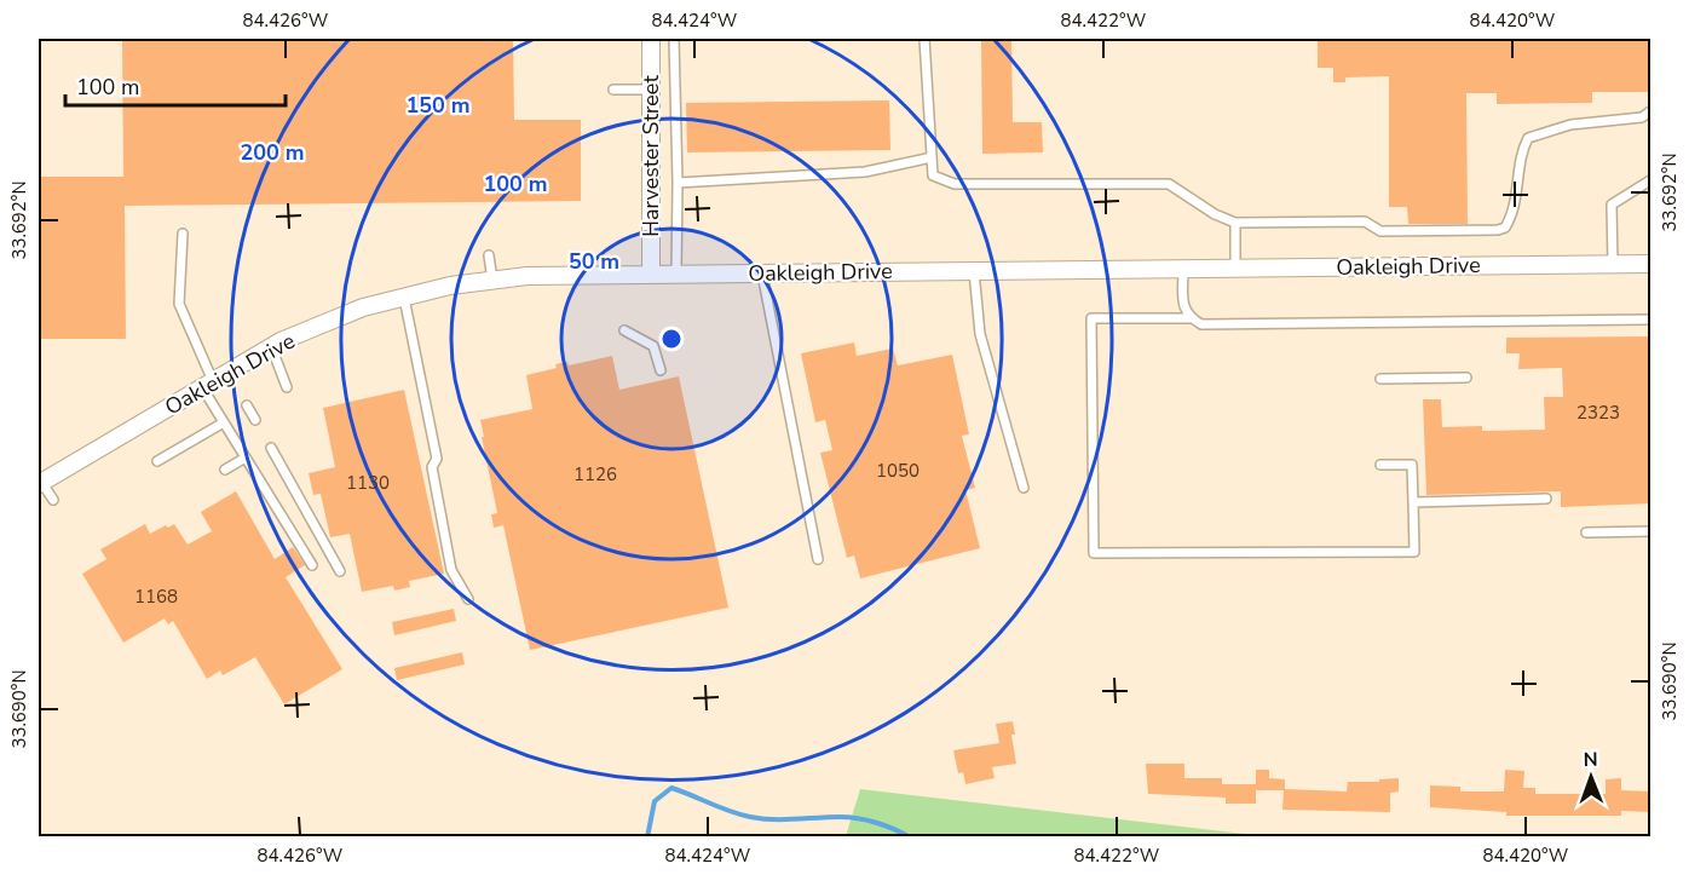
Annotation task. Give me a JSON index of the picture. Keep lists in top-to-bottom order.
{
  "streets": {
    "street": ["Harvester Street", "Oakleigh Drive"]
  },
  "crossings": [
    ["Harvester Street", "Oakleigh Drive"]
  ],
  "house_numbers": [
    "2323",
    "1050",
    "1126",
    "1130",
    "1168"
  ],
  "scale_bar": "100 m",
  "north": "top",
  "coordinates": [
    "84.426°W",
    "84.424°W",
    "84.422°W",
    "84.420°W",
    "33.692°N",
    "33.690°N"
  ],
  "rings": [
    "150 m",
    "200 m",
    "100 m",
    "50 m"
  ]
}
